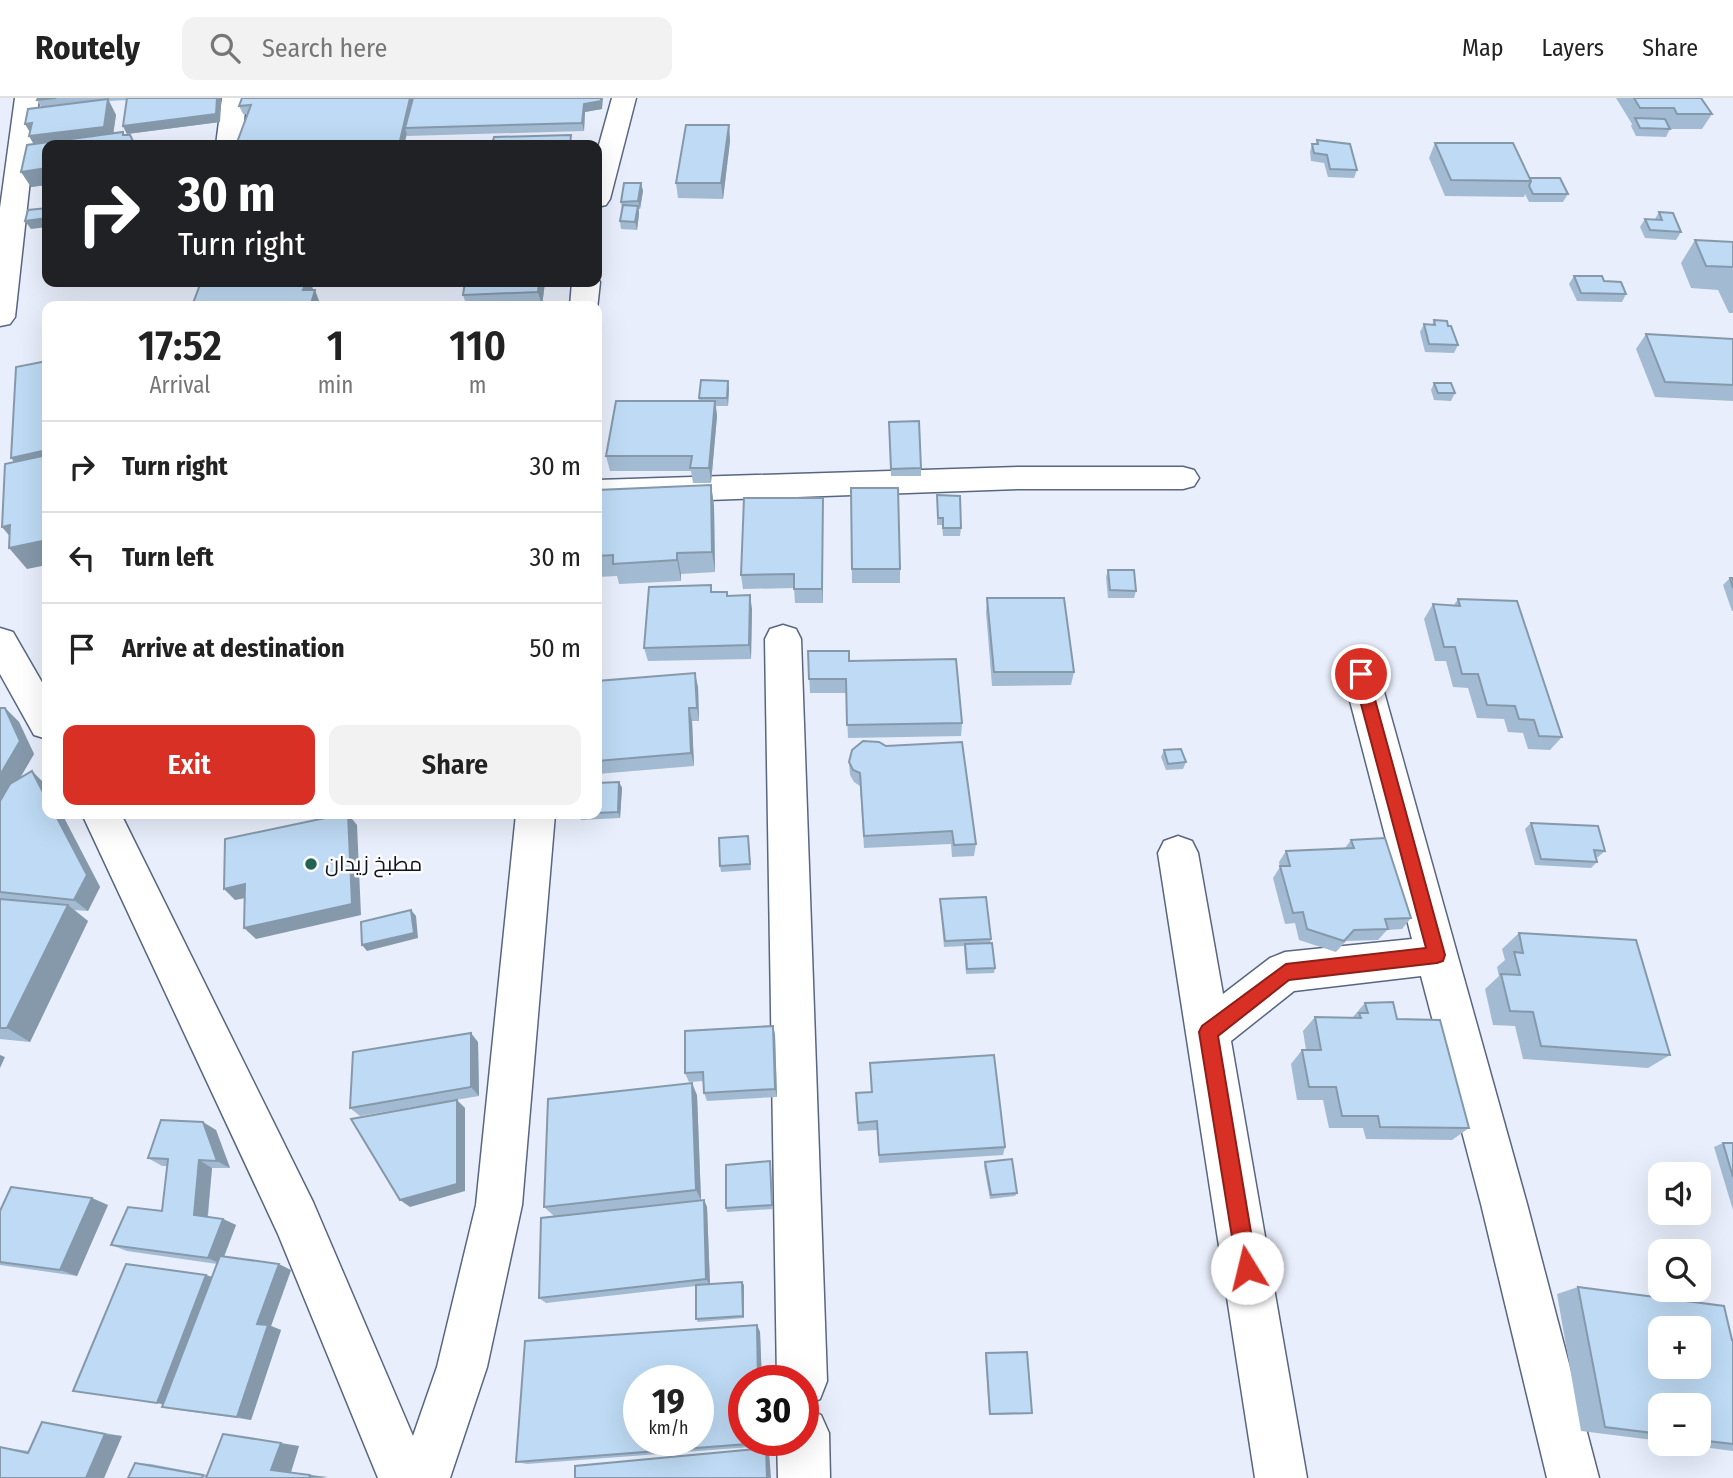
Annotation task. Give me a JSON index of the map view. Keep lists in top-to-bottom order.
{
  "places": ["مطبخ زيدان"],
  "page": {
    "header": "Routely",
    "search": "Search here",
    "nav": ["Map", "Layers", "Share"],
    "turn": ["30 m", "Turn right"],
    "eta": [
      "17:52",
      "Arrival",
      "1",
      "min",
      "110",
      "m"
    ],
    "list": [
      {
        "name": "Turn right",
        "value": "30 m"
      },
      {
        "name": "Turn left",
        "value": "30 m"
      },
      {
        "name": "Arrive at destination",
        "value": "50 m"
      }
    ],
    "buttons": ["Exit", "Share"],
    "map_buttons": ["+", "−"],
    "speed": "19 km/h",
    "limit": "30"
  }
}
